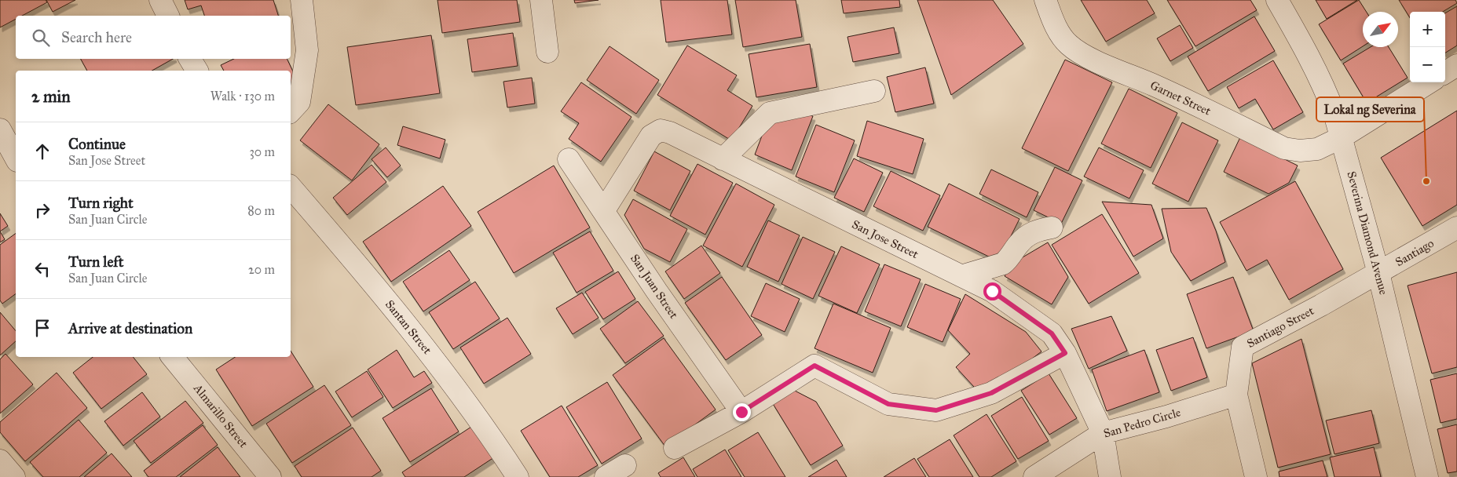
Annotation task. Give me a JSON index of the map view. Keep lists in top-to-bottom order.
{
  "streets": {
    "street": [
      "Garnet Street",
      "Severina Diamond Avenue",
      "San Jose Street",
      "Santiago",
      "San Juan Street",
      "Santan Street",
      "Santiago Street",
      "Almarillo Street",
      "San Pedro Circle"
    ]
  },
  "crossings": [
    ["Garnet Street", "Severina Diamond Avenue"],
    ["Severina Diamond Avenue", "Santiago"],
    ["San Jose Street", "San Juan Street"],
    ["San Jose Street", "San Pedro Circle"],
    ["Santiago", "Santiago Street"],
    ["Santiago Street", "San Pedro Circle"]
  ],
  "places": ["Lokal ng Severina"],
  "north": "top right",
  "page": {
    "map_buttons": ["+", "−"],
    "search": "Search here",
    "heading": ["2 min", "Walk · 130 m"],
    "list": [
      ["Continue", "San Jose Street", "30 m"],
      ["Turn right", "San Juan Circle", "80 m"],
      ["Turn left", "San Juan Circle", "20 m"],
      "Arrive at destination"
    ]
  }
}
